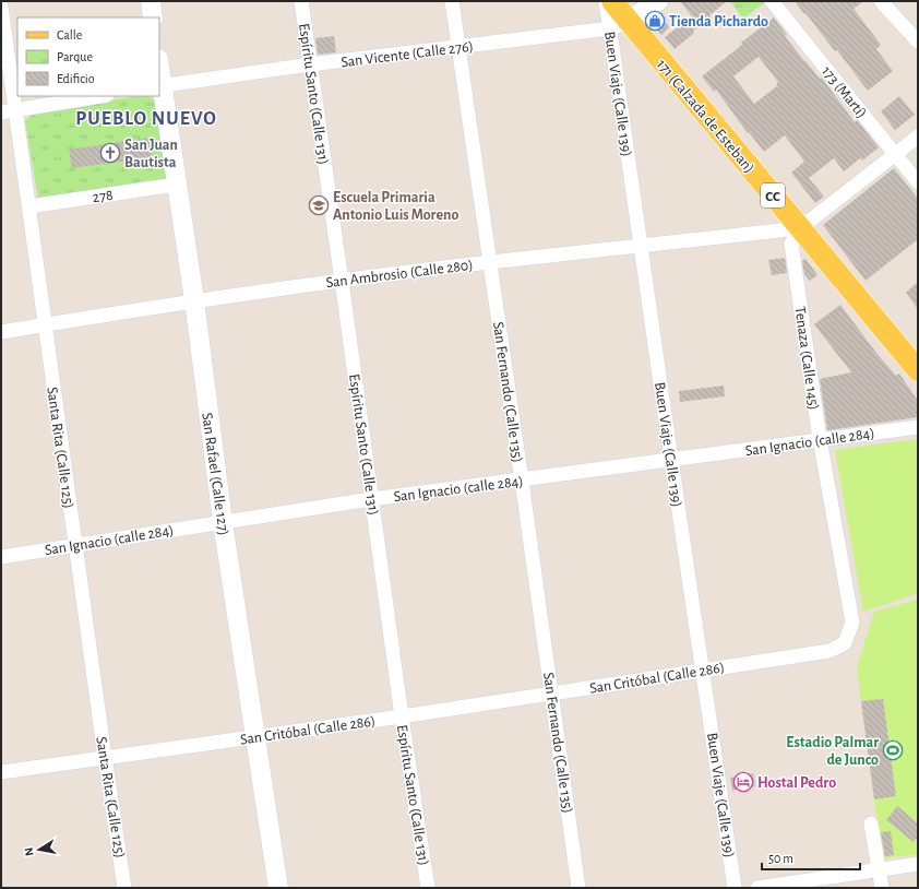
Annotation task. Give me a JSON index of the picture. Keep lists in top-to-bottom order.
{
  "streets": {
    "main road": ["171 (Calzada de Esteban)", "CC"],
    "street": [
      "San Vicente (Calle 276)",
      "173 (Martí)",
      "Espíritu Santo (Calle 131)",
      "Buen Viaje (Calle 139)",
      "278",
      "San Ambrosio (Calle 280)",
      "Tenaza (Calle 145)",
      "San Fernando (Calle 135)",
      "San Ignacio (calle 284)",
      "Santa Rita (Calle 125)",
      "San Rafael (Calle 127)",
      "San Critóbal (Calle 286)"
    ]
  },
  "crossings": [
    ["San Vicente (Calle 276)", "Espíritu Santo (Calle 131)"],
    ["San Vicente (Calle 276)", "Buen Viaje (Calle 139)"],
    ["San Vicente (Calle 276)", "171 (Calzada de Esteban)"],
    ["San Vicente (Calle 276)", "San Fernando (Calle 135)"],
    ["San Vicente (Calle 276)", "San Rafael (Calle 127)"],
    ["Espíritu Santo (Calle 131)", "San Ambrosio (Calle 280)"],
    ["Espíritu Santo (Calle 131)", "San Ignacio (calle 284)"],
    ["Espíritu Santo (Calle 131)", "San Critóbal (Calle 286)"],
    ["Buen Viaje (Calle 139)", "171 (Calzada de Esteban)"],
    ["Buen Viaje (Calle 139)", "San Ambrosio (Calle 280)"],
    ["Buen Viaje (Calle 139)", "San Ignacio (calle 284)"],
    ["Buen Viaje (Calle 139)", "San Critóbal (Calle 286)"],
    ["171 (Calzada de Esteban)", "San Ambrosio (Calle 280)"],
    ["171 (Calzada de Esteban)", "Tenaza (Calle 145)"],
    ["278", "Santa Rita (Calle 125)"],
    ["278", "San Rafael (Calle 127)"],
    ["San Ambrosio (Calle 280)", "Tenaza (Calle 145)"],
    ["San Ambrosio (Calle 280)", "San Fernando (Calle 135)"],
    ["San Ambrosio (Calle 280)", "Santa Rita (Calle 125)"],
    ["San Ambrosio (Calle 280)", "San Rafael (Calle 127)"],
    ["Tenaza (Calle 145)", "San Ignacio (calle 284)"],
    ["Tenaza (Calle 145)", "San Critóbal (Calle 286)"],
    ["San Fernando (Calle 135)", "San Ignacio (calle 284)"],
    ["San Fernando (Calle 135)", "San Critóbal (Calle 286)"],
    ["San Ignacio (calle 284)", "Santa Rita (Calle 125)"],
    ["San Ignacio (calle 284)", "San Rafael (Calle 127)"],
    ["Santa Rita (Calle 125)", "San Critóbal (Calle 286)"],
    ["San Rafael (Calle 127)", "San Critóbal (Calle 286)"]
  ],
  "districts": ["PUEBLO NUEVO"],
  "places": {
    "shop": ["Tienda Pichardo"],
    "church": ["San Juan Bautista"],
    "school or university": ["Escuela Primaria Antonio Luis Moreno"],
    "sports": ["Estadio Palmar de Junco"],
    "hotel": ["Hostal Pedro"]
  },
  "legend": ["Calle", "Parque", "Edificio"],
  "scale_bar": "50 m",
  "north": "left"
}
